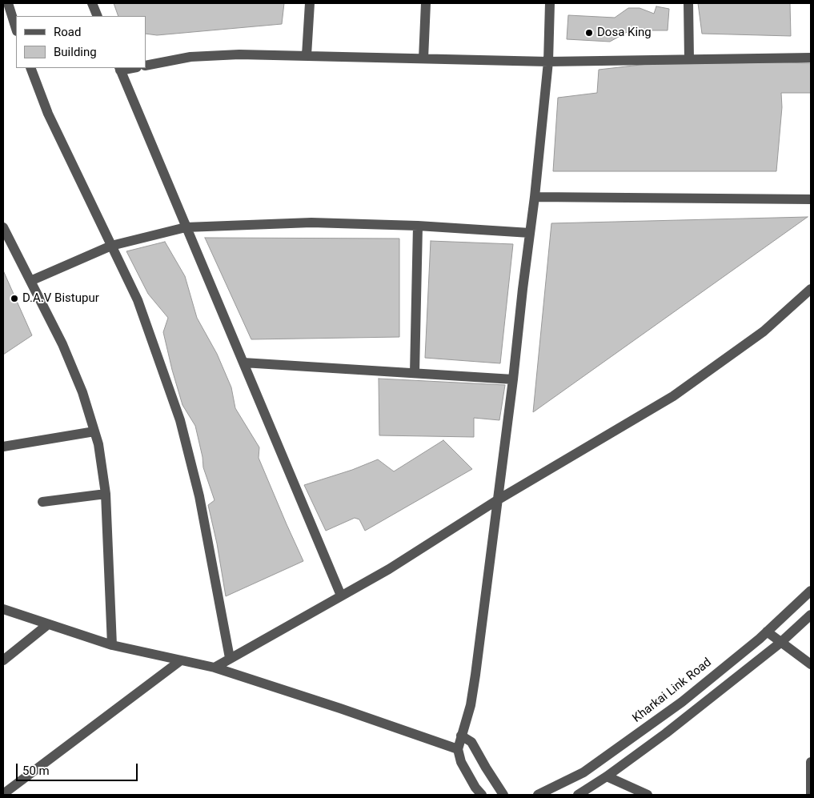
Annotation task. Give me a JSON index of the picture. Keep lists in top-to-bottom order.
{
  "streets": {
    "street": ["Kharkai Link Road"]
  },
  "places": ["Dosa King", "D.A.V Bistupur"],
  "legend": ["Road", "Building"],
  "scale_bar": "50 m"
}
